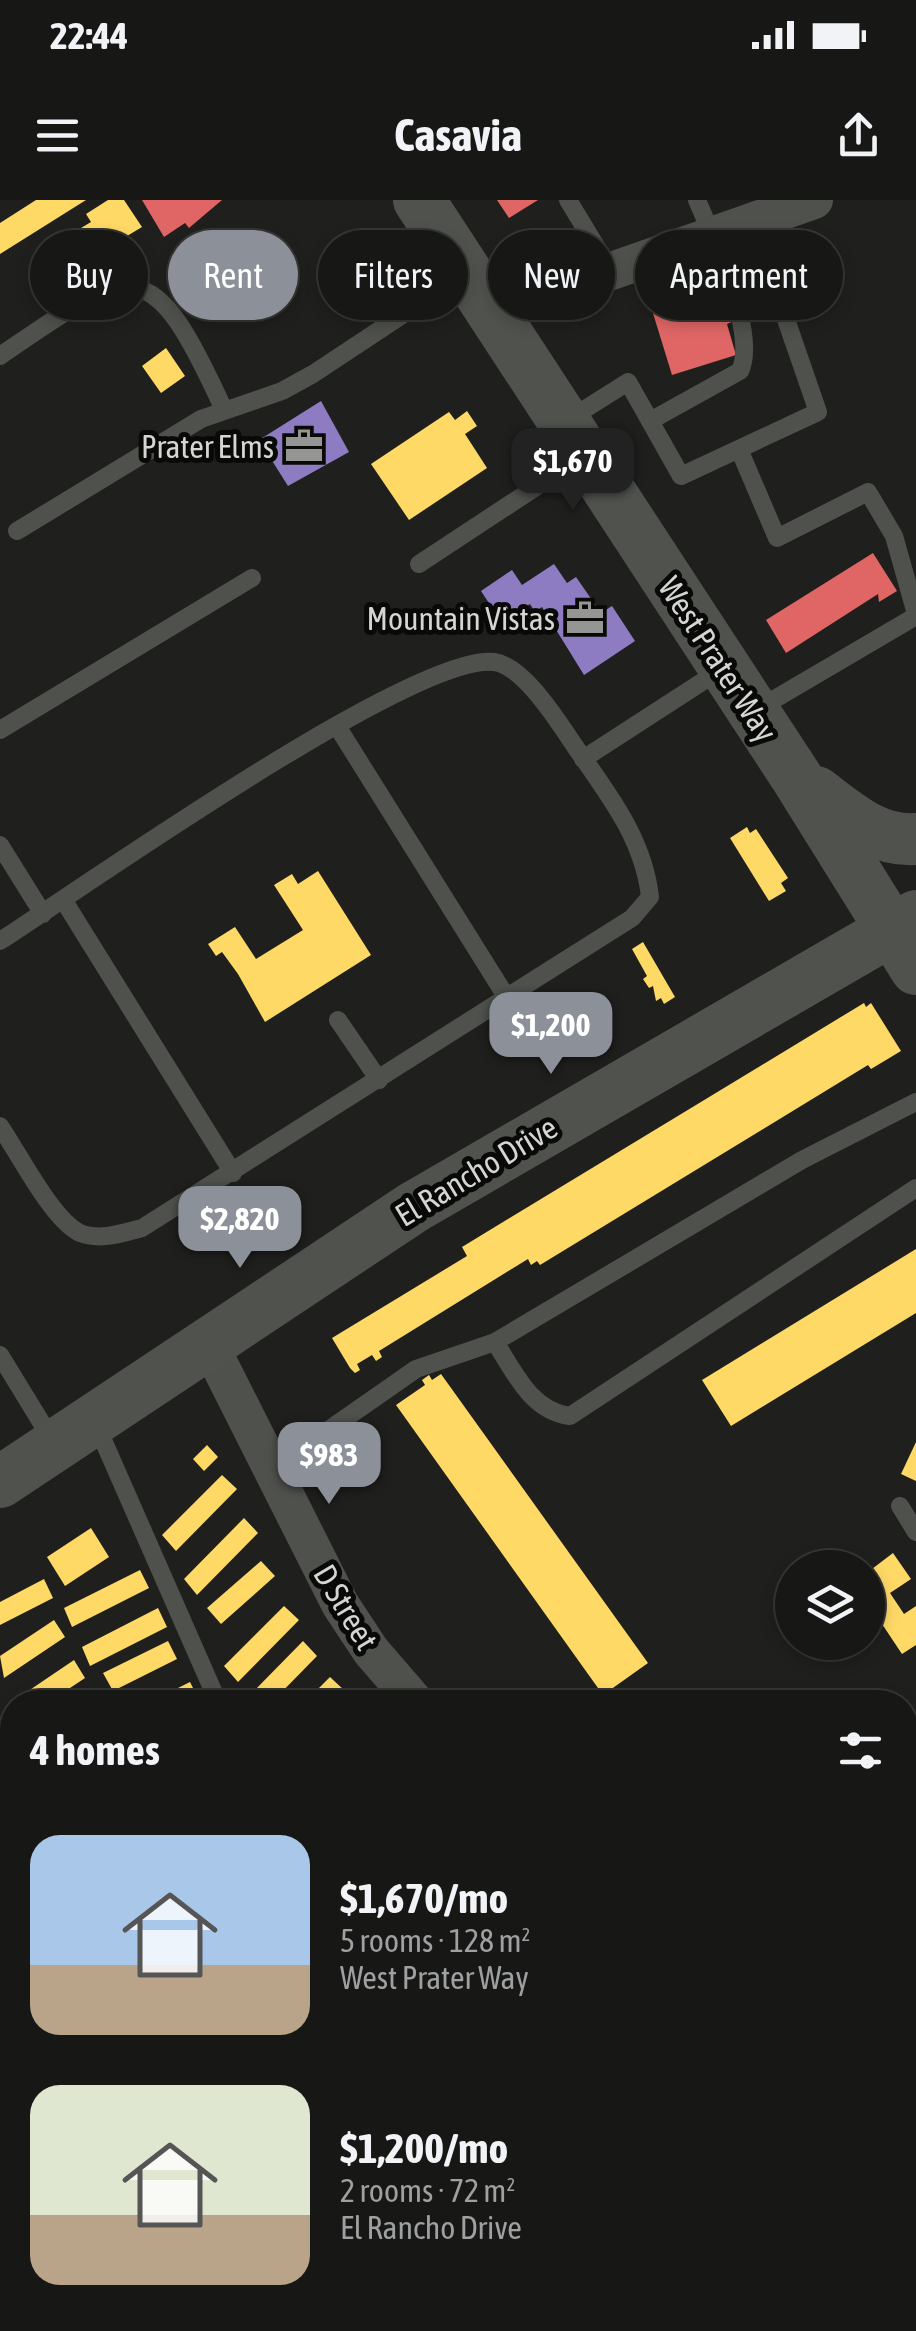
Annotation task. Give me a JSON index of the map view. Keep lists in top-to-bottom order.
{
  "streets": {
    "main road": ["West Prater Way", "El Rancho Drive"],
    "street": ["D Street"]
  },
  "crossings": [
    ["West Prater Way", "El Rancho Drive"],
    ["El Rancho Drive", "D Street"]
  ],
  "places": {
    "office": ["Prater Elms", "Mountain Vistas"]
  },
  "page": {
    "status": "22:44",
    "header": "Casavia",
    "chip": [
      "Buy",
      "Rent",
      "Filters",
      "New",
      "Apartment"
    ],
    "price": [
      "$1,670",
      "$1,200",
      "$2,820",
      "$983"
    ],
    "heading": "4 homes",
    "list": [
      {
        "name": "$1,670/mo",
        "note": "5 rooms · 128 m² · West Prater Way"
      },
      {
        "name": "$1,200/mo",
        "note": "2 rooms · 72 m² · El Rancho Drive"
      }
    ]
  }
}
